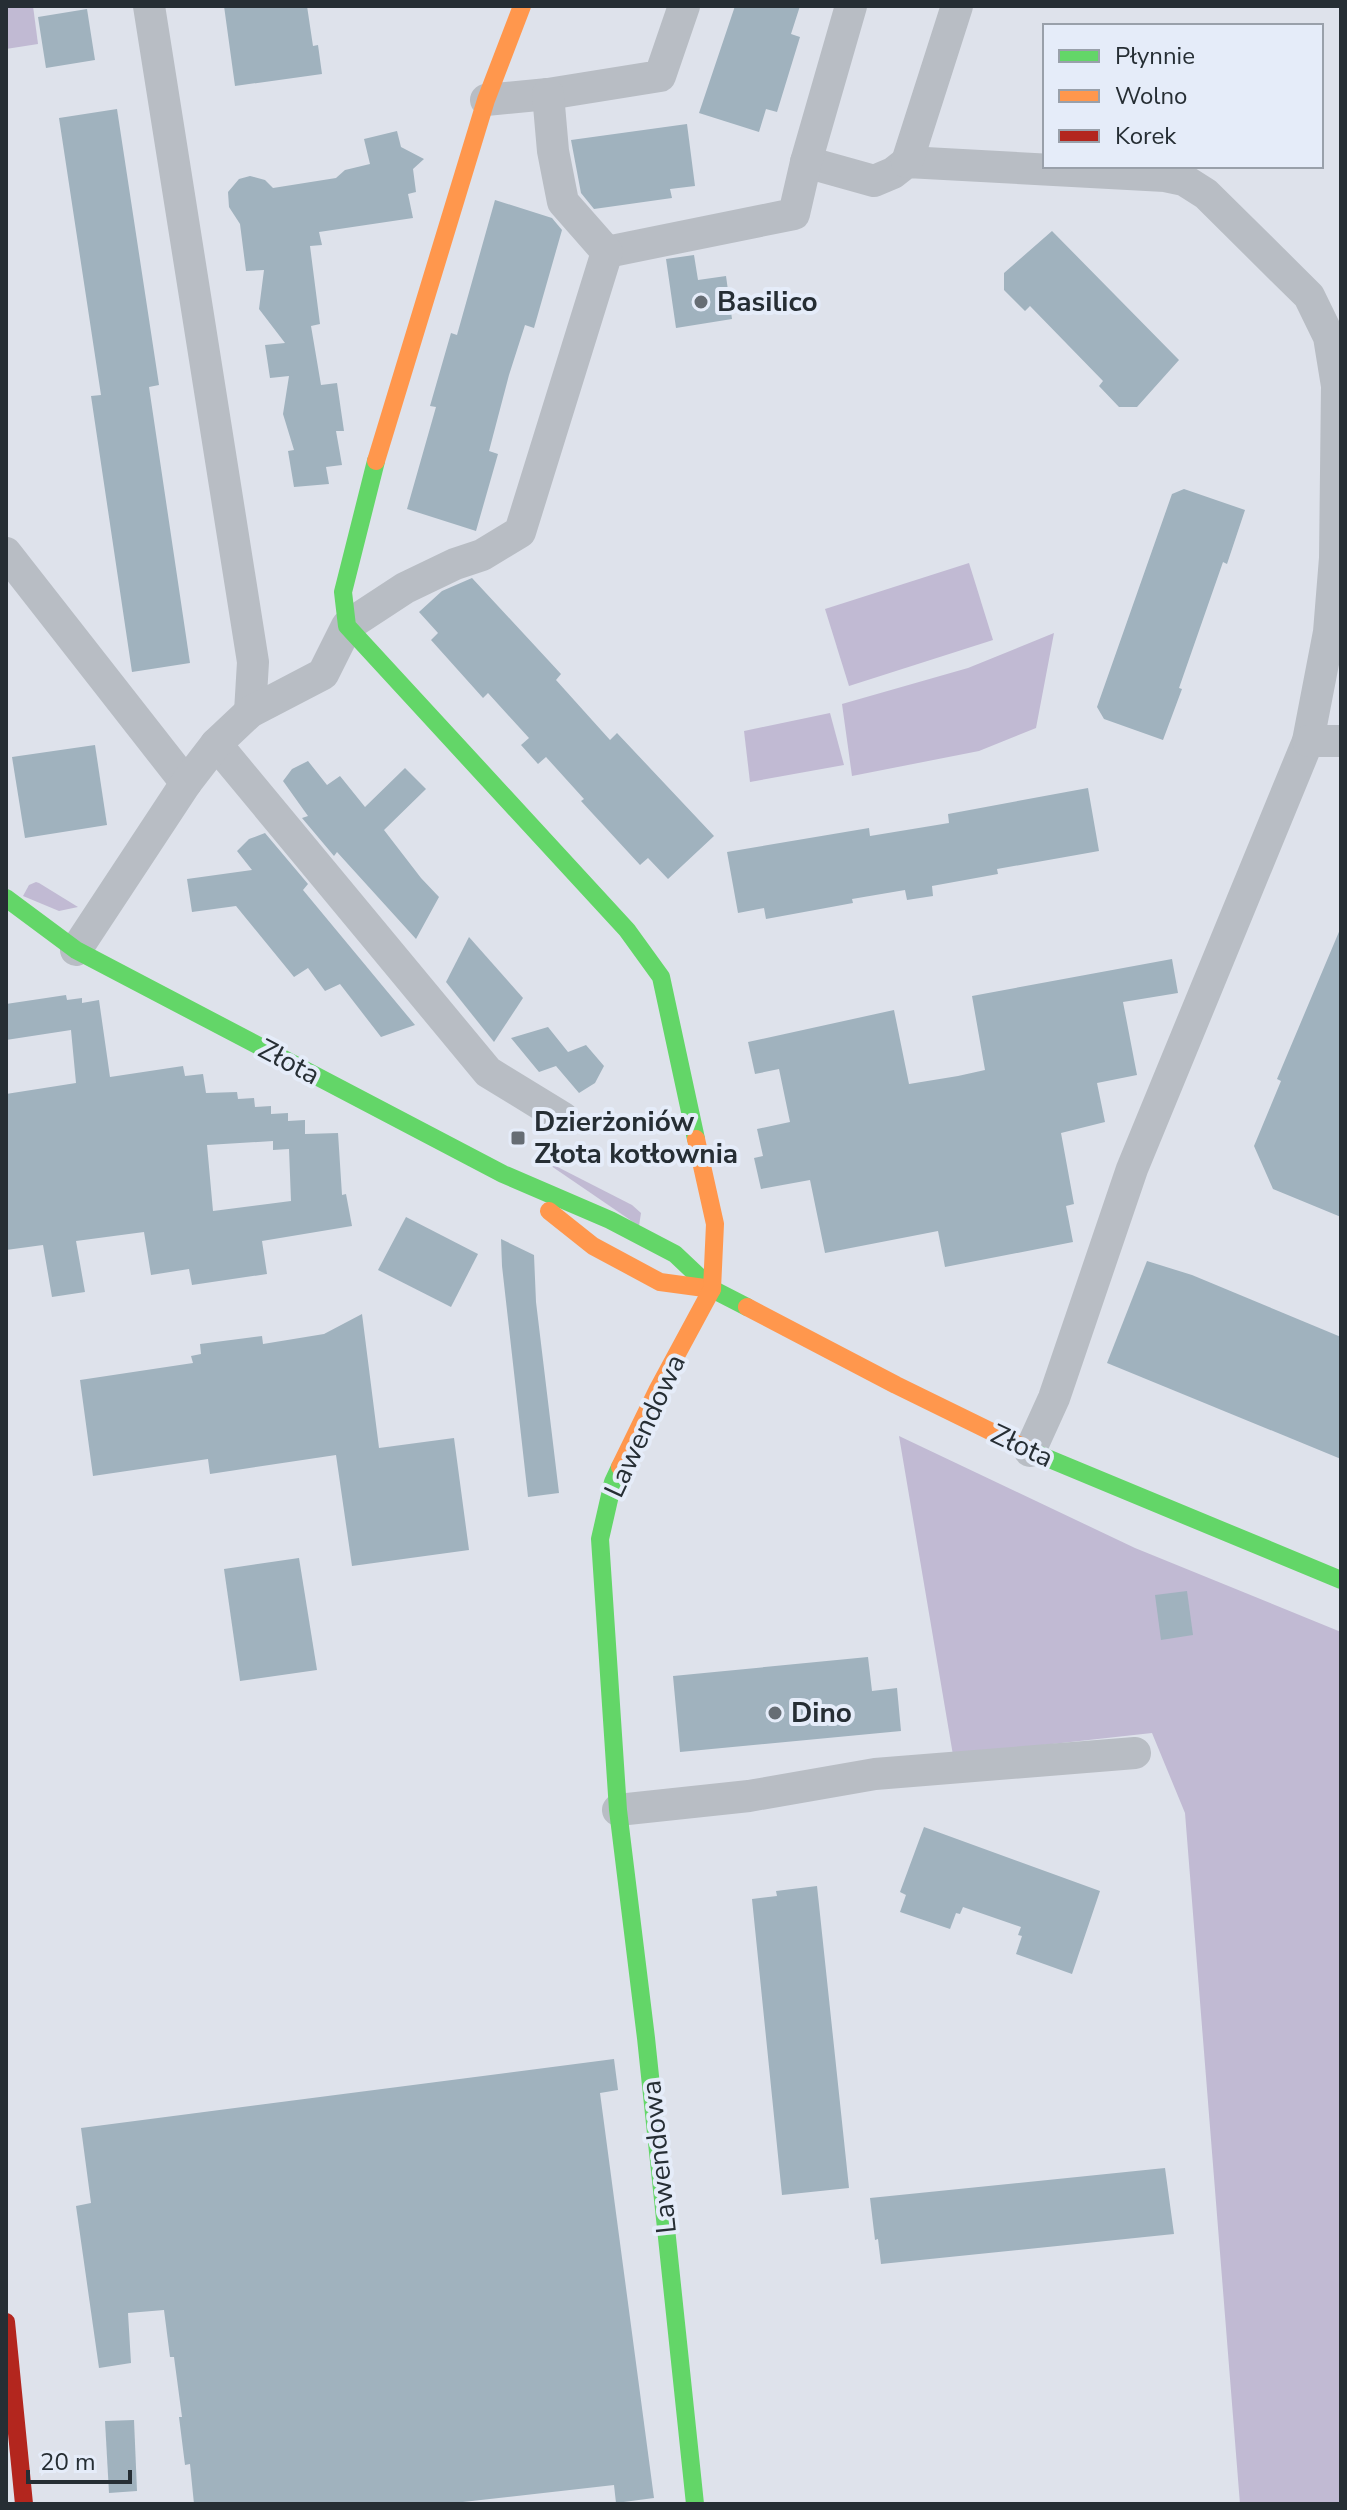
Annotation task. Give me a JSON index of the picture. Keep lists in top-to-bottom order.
{
  "streets": {
    "street": ["Złota", "Lawendowa"]
  },
  "crossings": [
    ["Złota", "Lawendowa"]
  ],
  "places": {
    "other": ["Basilico", "Dino"],
    "transit": ["Dzierżoniów Złota kotłownia"]
  },
  "legend": ["Płynnie", "Wolno", "Korek"],
  "scale_bar": "20 m"
}
